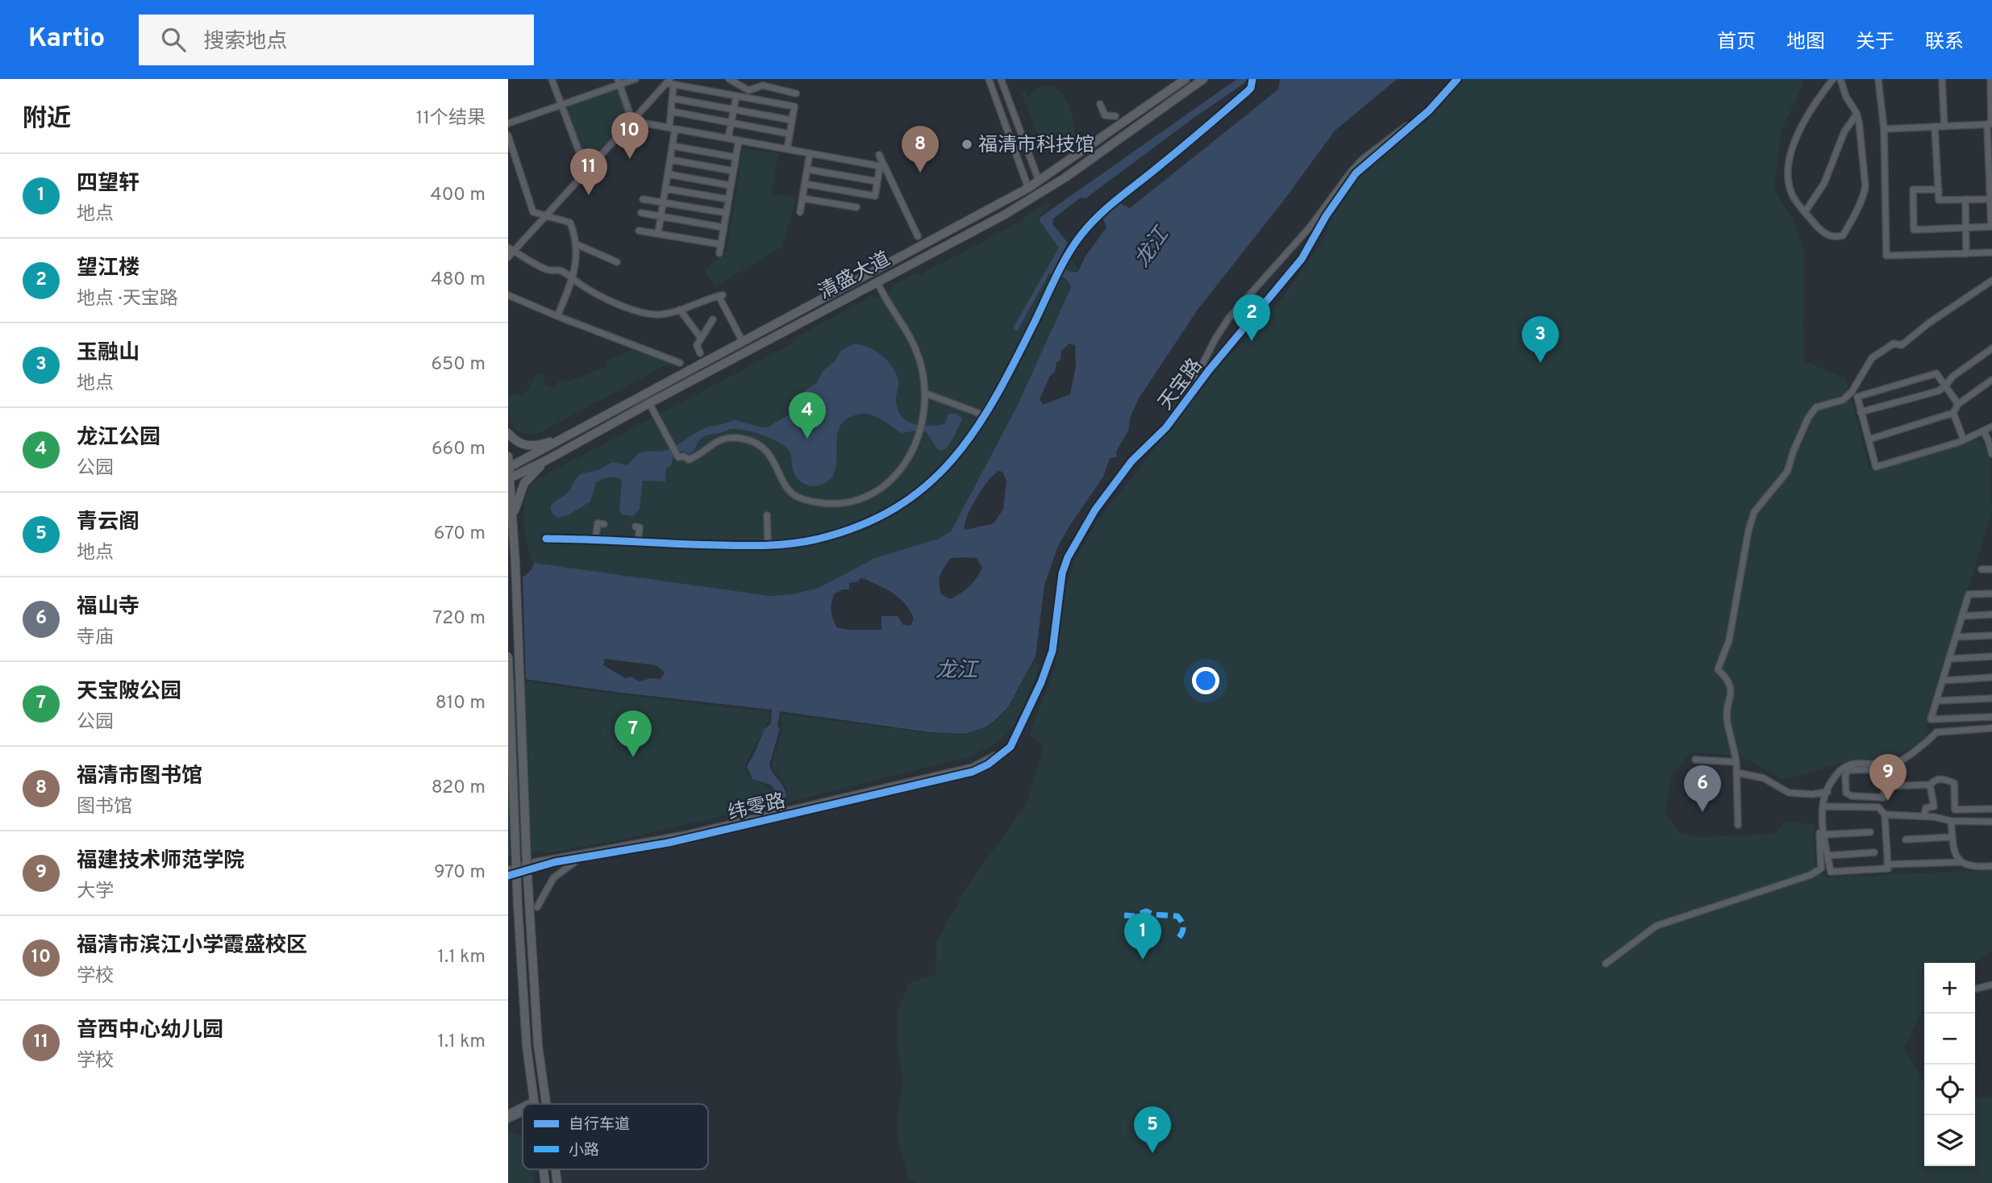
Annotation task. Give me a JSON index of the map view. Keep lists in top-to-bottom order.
{
  "streets": {
    "main road": ["清盛大道"],
    "street": ["天宝路", "纬零路"]
  },
  "crossings": [
    ["天宝路", "纬零路"]
  ],
  "water": ["龙江"],
  "places": ["福清市科技馆"],
  "legend": ["自行车道", "小路"],
  "page": {
    "header": "Kartio",
    "search": "搜索地点",
    "nav": [
      "首页",
      "地图",
      "关于",
      "联系"
    ],
    "heading": ["附近", "11个结果"],
    "pins": [
      "10",
      "8",
      "11",
      "2",
      "3",
      "4",
      "7",
      "9",
      "6",
      "1",
      "5"
    ],
    "list": [
      {
        "mark": "1",
        "name": "四望轩",
        "note": "地点",
        "value": "400 m"
      },
      {
        "mark": "2",
        "name": "望江楼",
        "note": "地点 · 天宝路",
        "value": "480 m"
      },
      {
        "mark": "3",
        "name": "玉融山",
        "note": "地点",
        "value": "650 m"
      },
      {
        "mark": "4",
        "name": "龙江公园",
        "note": "公园",
        "value": "660 m"
      },
      {
        "mark": "5",
        "name": "青云阁",
        "note": "地点",
        "value": "670 m"
      },
      {
        "mark": "6",
        "name": "福山寺",
        "note": "寺庙",
        "value": "720 m"
      },
      {
        "mark": "7",
        "name": "天宝陂公园",
        "note": "公园",
        "value": "810 m"
      },
      {
        "mark": "8",
        "name": "福清市图书馆",
        "note": "图书馆",
        "value": "820 m"
      },
      {
        "mark": "9",
        "name": "福建技术师范学院",
        "note": "大学",
        "value": "970 m"
      },
      {
        "mark": "10",
        "name": "福清市滨江小学霞盛校区",
        "note": "学校",
        "value": "1.1 km"
      },
      {
        "mark": "11",
        "name": "音西中心幼儿园",
        "note": "学校",
        "value": "1.1 km"
      }
    ],
    "map_buttons": ["+", "−"]
  }
}
